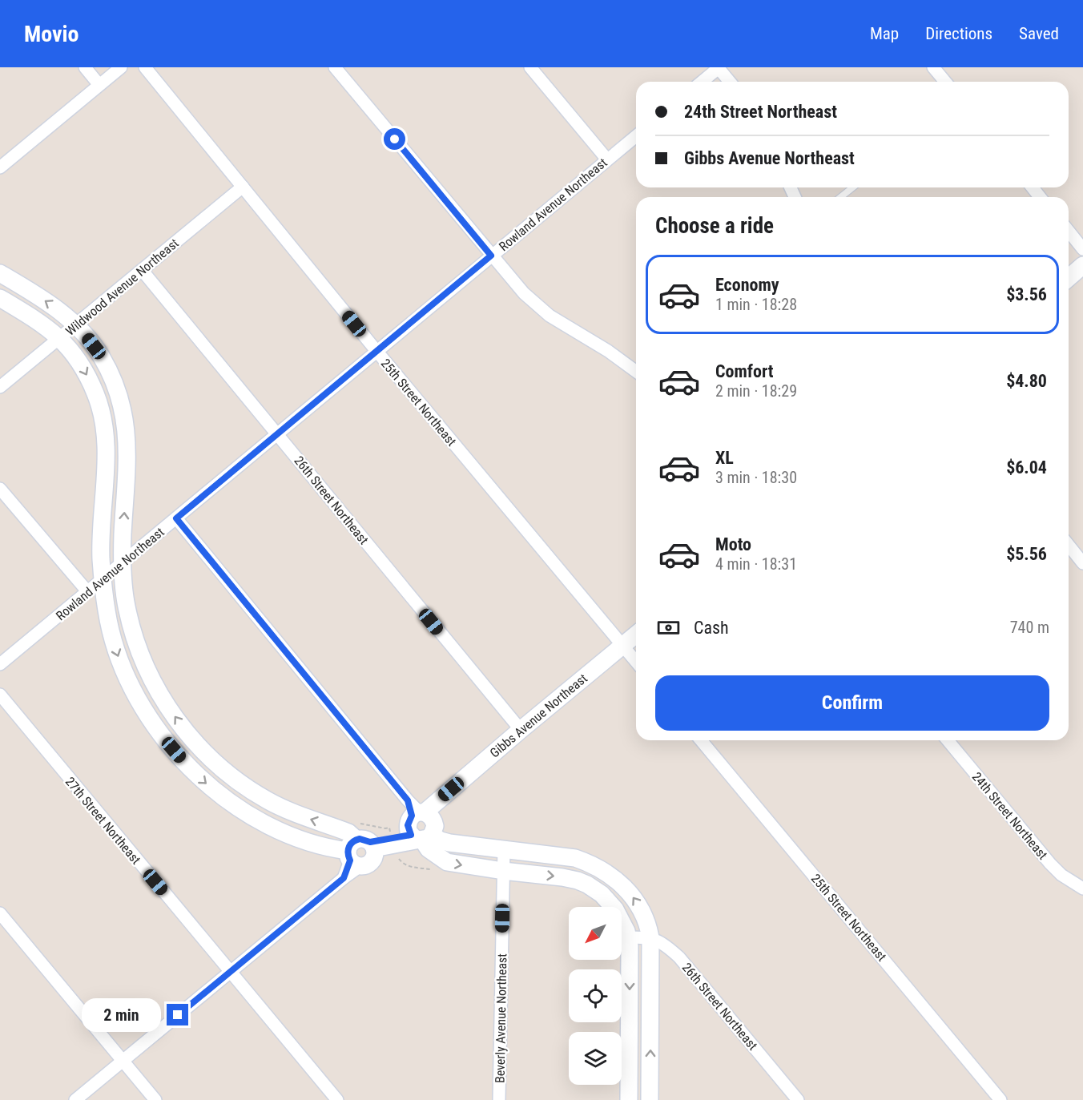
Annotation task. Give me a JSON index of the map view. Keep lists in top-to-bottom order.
{
  "streets": {
    "street": [
      "Rowland Avenue Northeast",
      "Wildwood Avenue Northeast",
      "25th Street Northeast",
      "26th Street Northeast",
      "Gibbs Avenue Northeast",
      "24th Street Northeast",
      "27th Street Northeast",
      "Beverly Avenue Northeast"
    ]
  },
  "crossings": [
    ["Rowland Avenue Northeast", "25th Street Northeast"],
    ["Rowland Avenue Northeast", "26th Street Northeast"],
    ["Wildwood Avenue Northeast", "25th Street Northeast"],
    ["Wildwood Avenue Northeast", "26th Street Northeast"],
    ["25th Street Northeast", "Gibbs Avenue Northeast"],
    ["26th Street Northeast", "Gibbs Avenue Northeast"]
  ],
  "north": "bottom left",
  "page": {
    "header": "Movio",
    "nav": ["Map", "Directions", "Saved"],
    "banner": ["24th Street Northeast", "Gibbs Avenue Northeast"],
    "heading": "Choose a ride",
    "list": [
      {
        "name": "Economy",
        "note": "1 min · 18:28",
        "value": "$3.56"
      },
      {
        "name": "Comfort",
        "note": "2 min · 18:29",
        "value": "$4.80"
      },
      {
        "name": "XL",
        "note": "3 min · 18:30",
        "value": "$6.04"
      },
      {
        "name": "Moto",
        "note": "4 min · 18:31",
        "value": "$5.56"
      }
    ],
    "pay": ["Cash", "740 m"],
    "buttons": "Confirm",
    "bubble": "2 min"
  }
}
